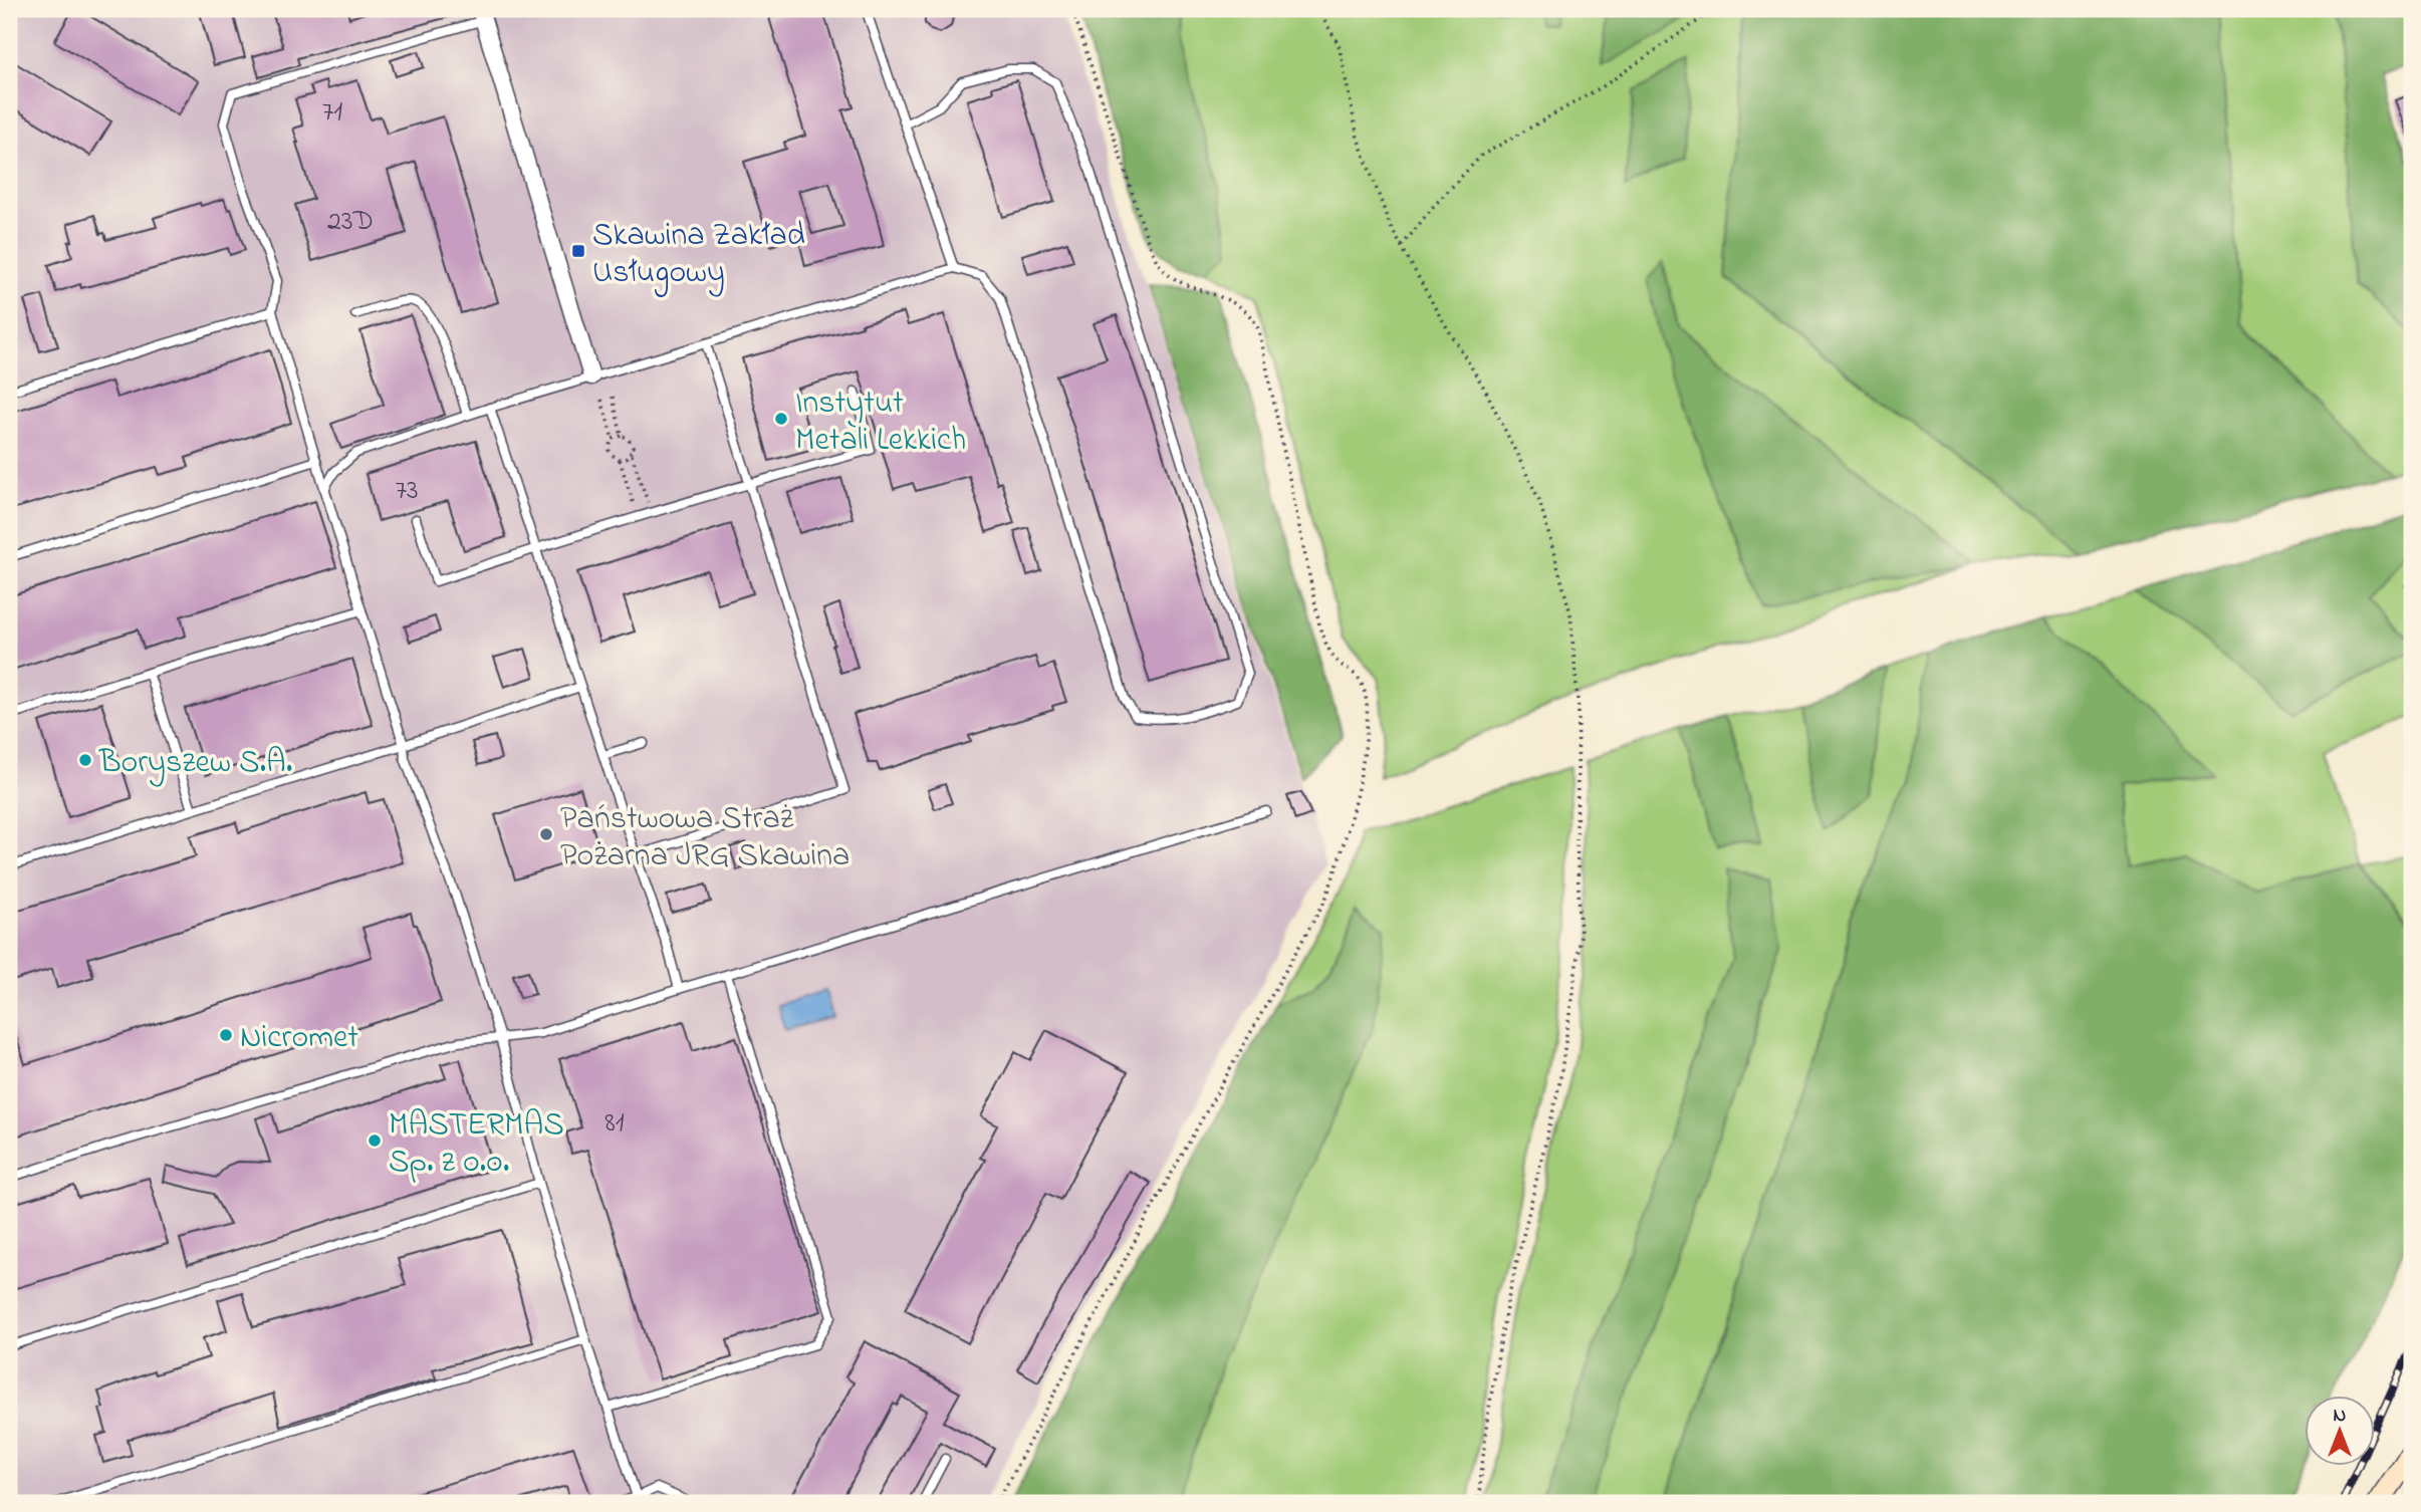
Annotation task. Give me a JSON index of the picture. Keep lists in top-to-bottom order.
{
  "places": {
    "transit": ["Skawina Zakład Usługowy"],
    "other": [
      "Instytut Metali Lekkich",
      "Boryszew S.A.",
      "Państwowa Straż Pożarna JRG Skawina",
      "Nicromet",
      "MASTERMAS Sp. z o.o."
    ]
  },
  "house_numbers": [
    "71",
    "23D",
    "73",
    "81"
  ],
  "north": "top"
}
